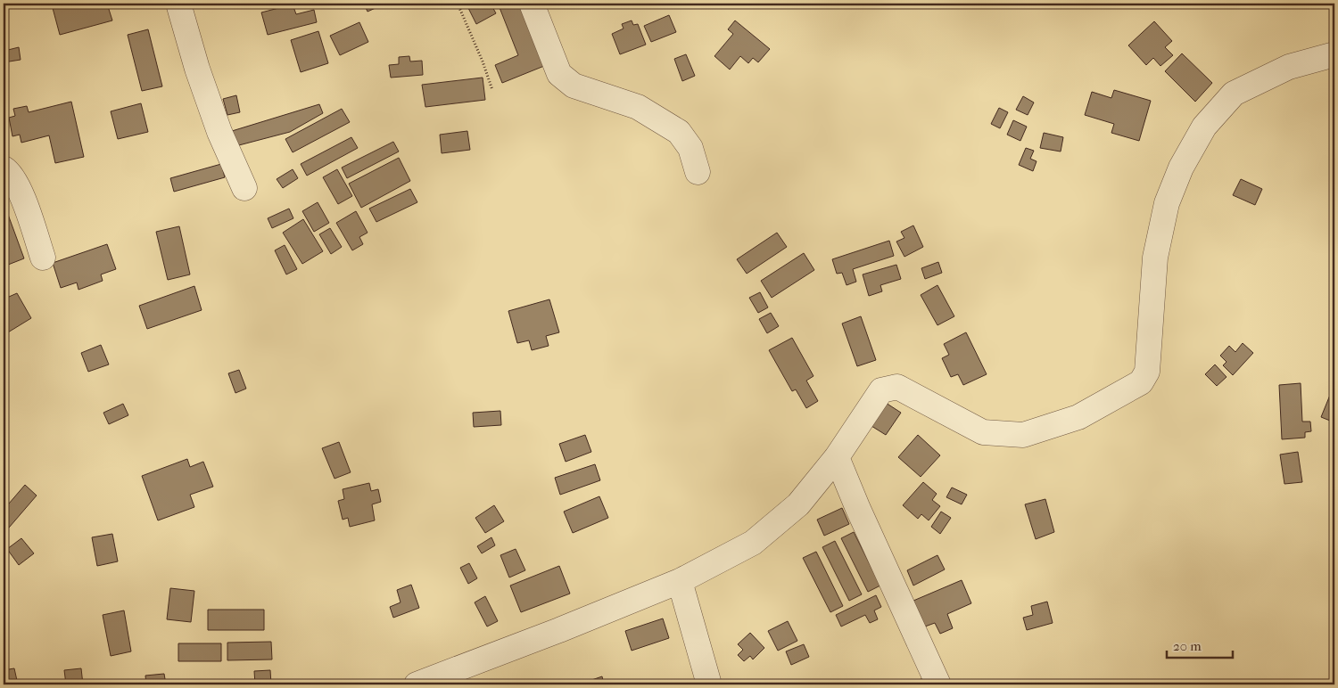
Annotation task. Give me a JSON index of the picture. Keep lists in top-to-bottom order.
{
  "scale_bar": "20 m"
}
